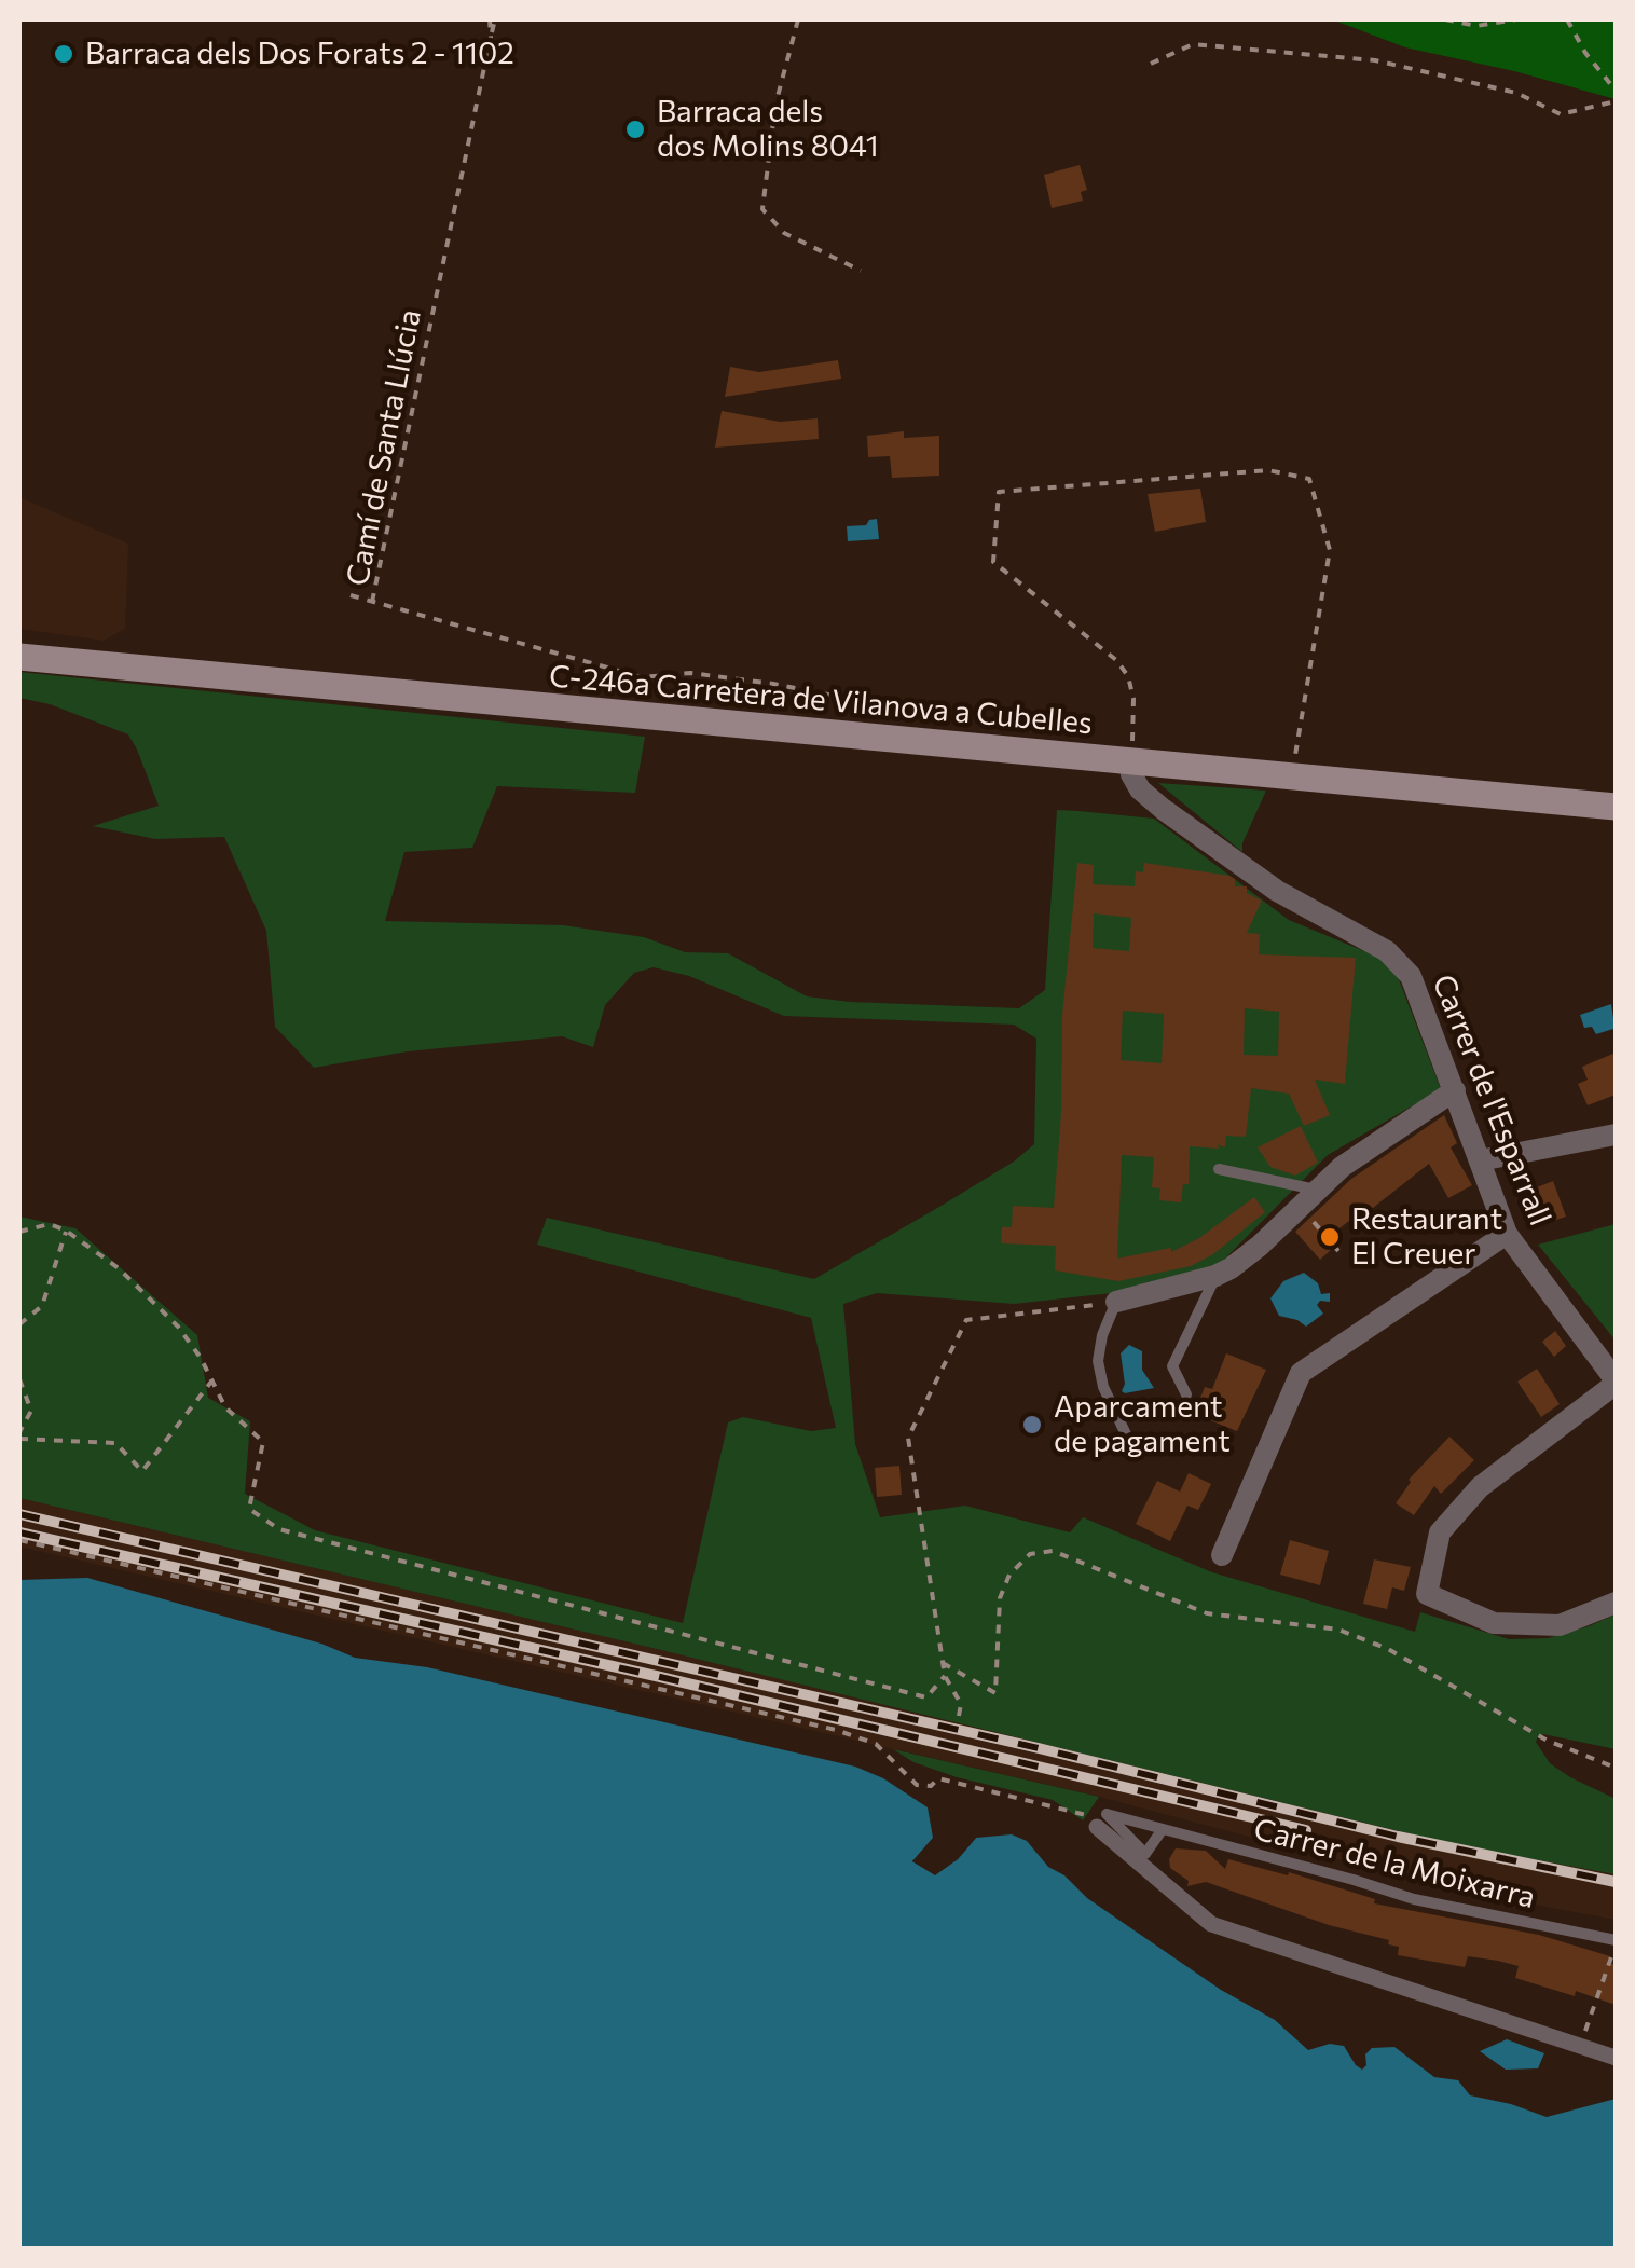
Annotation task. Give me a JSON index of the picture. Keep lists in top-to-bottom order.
{
  "streets": {
    "main road": ["C-246a Carretera de Vilanova a Cubelles"],
    "street": ["Carrer de l'Esparrall"],
    "lane": ["Carrer de la Moixarra"],
    "path": ["Camí de Santa Llúcia"]
  },
  "crossings": [
    ["Camí de Santa Llúcia", "C-246a Carretera de Vilanova a Cubelles"],
    ["C-246a Carretera de Vilanova a Cubelles", "Carrer de l'Esparrall"]
  ],
  "places": [
    "Barraca dels Dos Forats 2 - 1102",
    "Barraca dels dos Molins 8041",
    "Restaurant El Creuer",
    "Aparcament de pagament"
  ]
}
